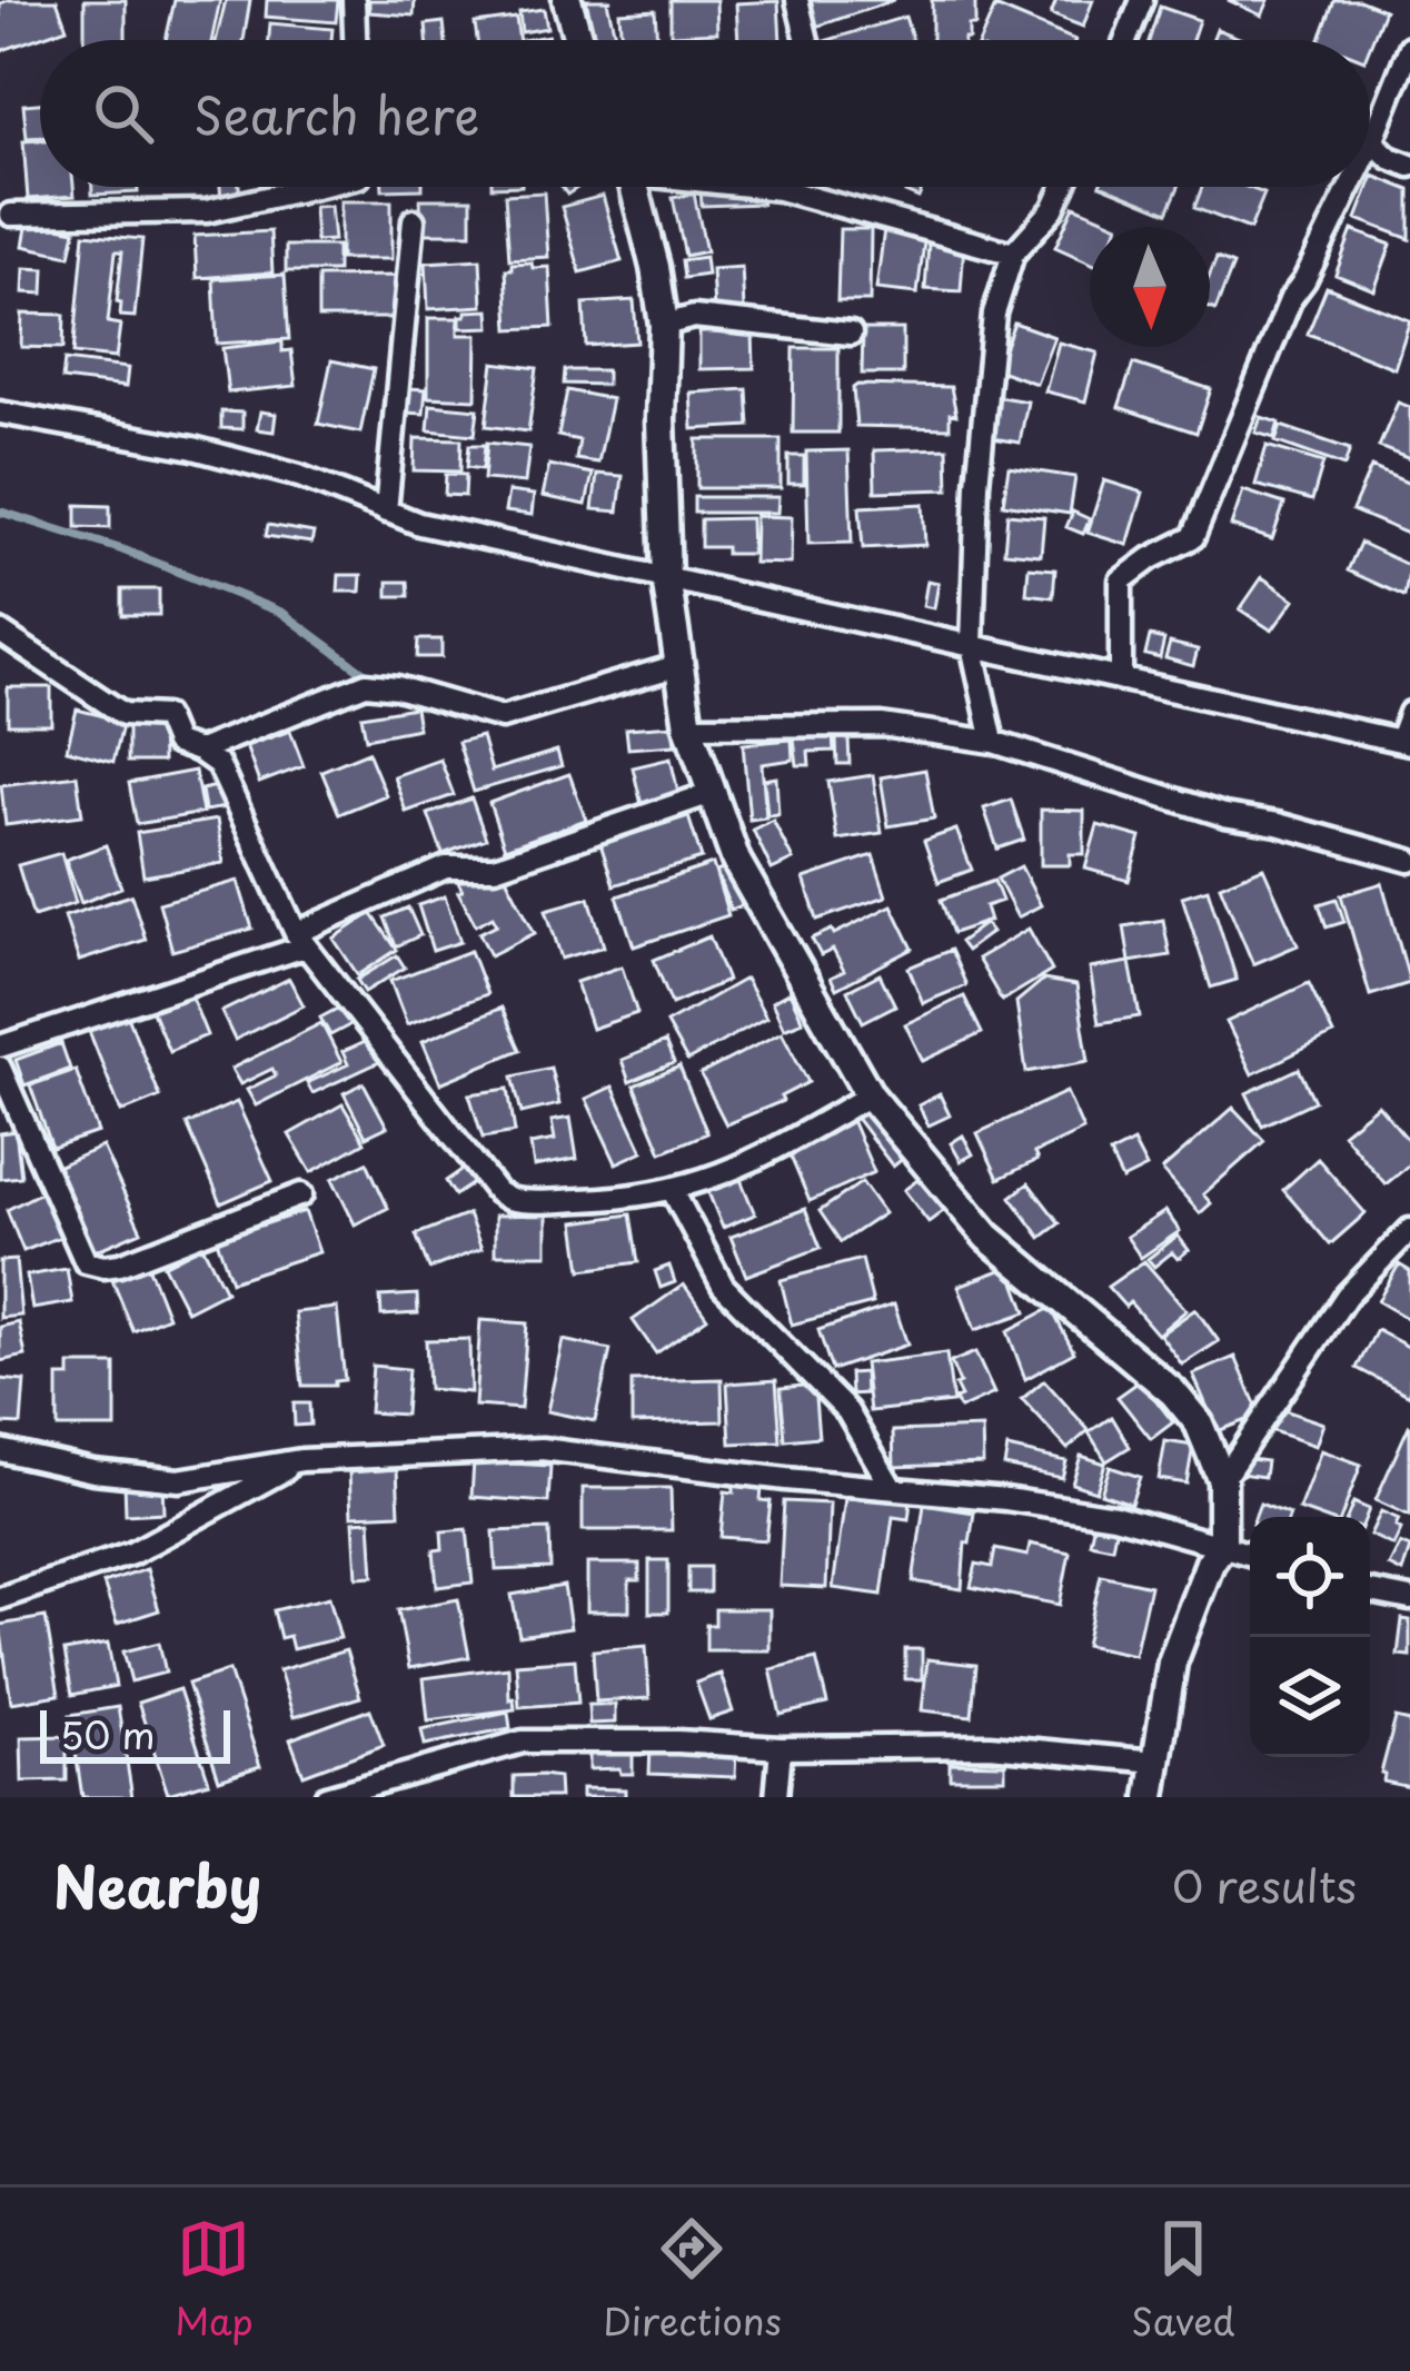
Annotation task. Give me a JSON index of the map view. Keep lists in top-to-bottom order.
{
  "scale_bar": "50 m",
  "north": "bottom",
  "page": {
    "search": "Search here",
    "scale": "50 m",
    "heading": ["Nearby", "0 results"],
    "nav": ["Map", "Directions", "Saved"]
  }
}
